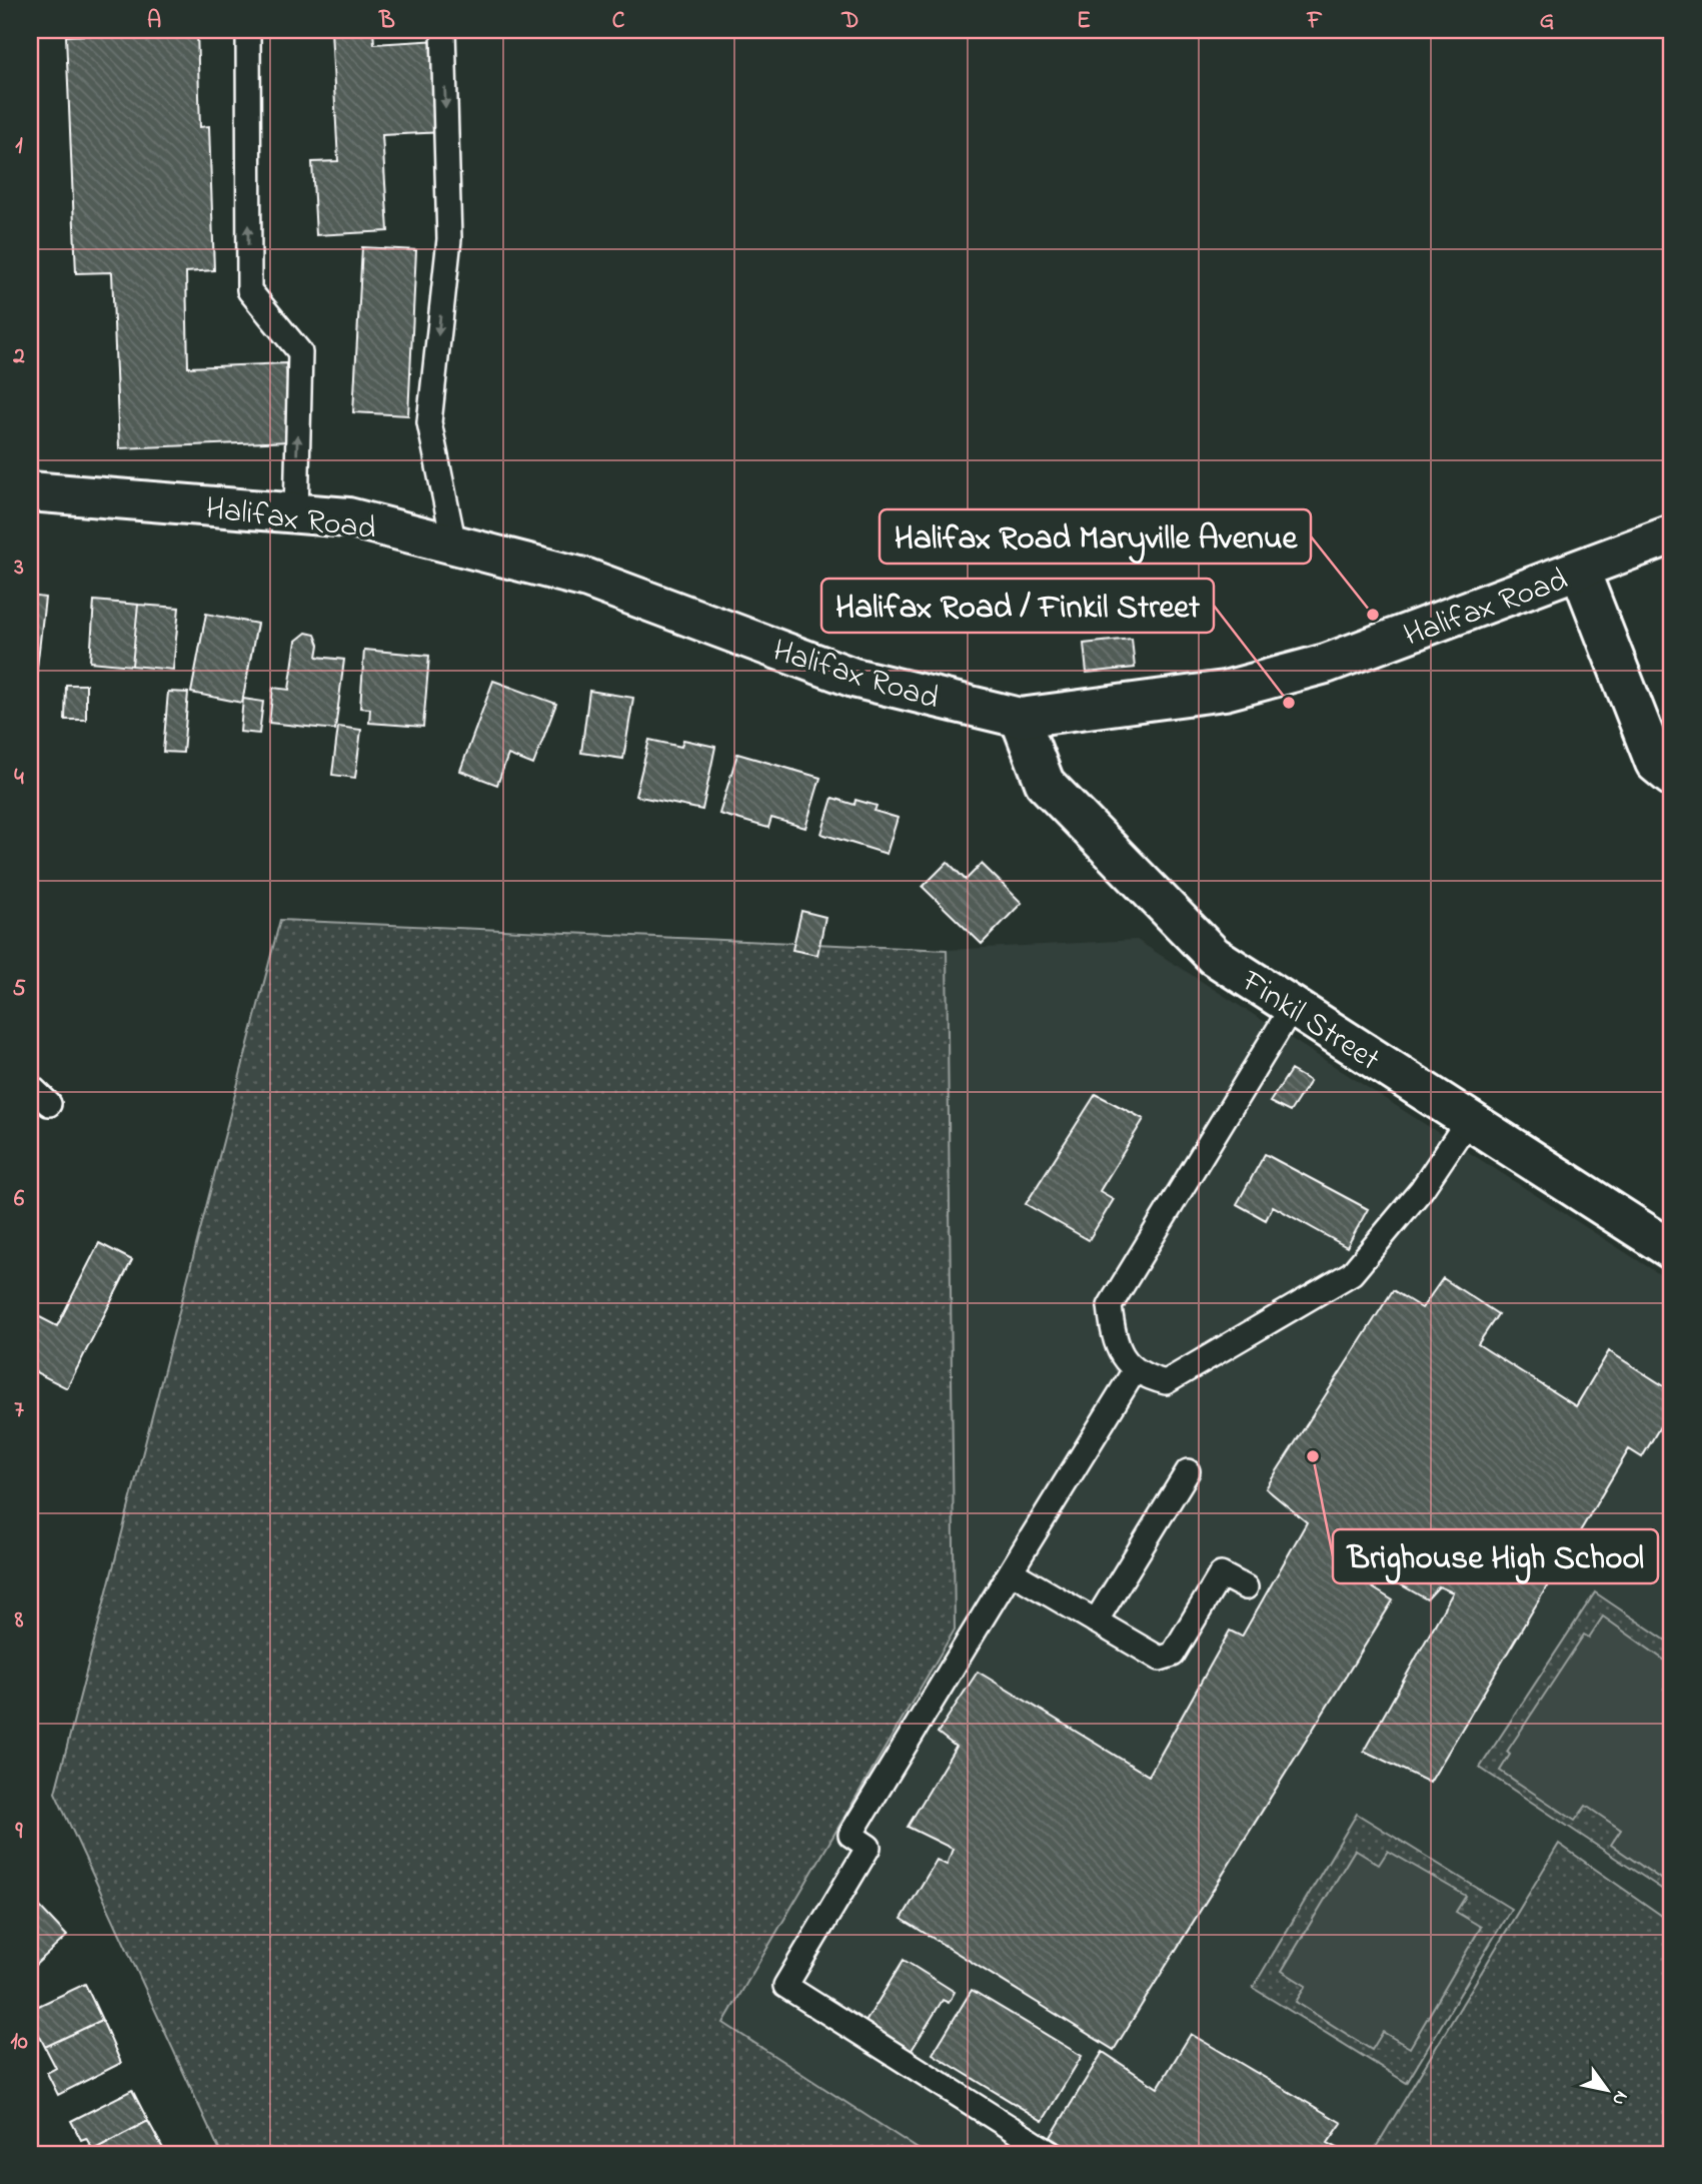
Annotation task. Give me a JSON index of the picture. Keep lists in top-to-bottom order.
{
  "streets": {
    "main road": ["Halifax Road", "Finkil Street"]
  },
  "crossings": [
    ["Halifax Road", "Finkil Street"]
  ],
  "places": ["Halifax Road Maryville Avenue", "Halifax Road / Finkil Street", "Brighouse High School"],
  "north": "bottom right",
  "grid": {
    "columns": [
      "A",
      "B",
      "C",
      "D",
      "E",
      "F",
      "G"
    ],
    "rows": [
      "1",
      "2",
      "3",
      "4",
      "5",
      "6",
      "7",
      "8",
      "9",
      "10"
    ]
  }
}
